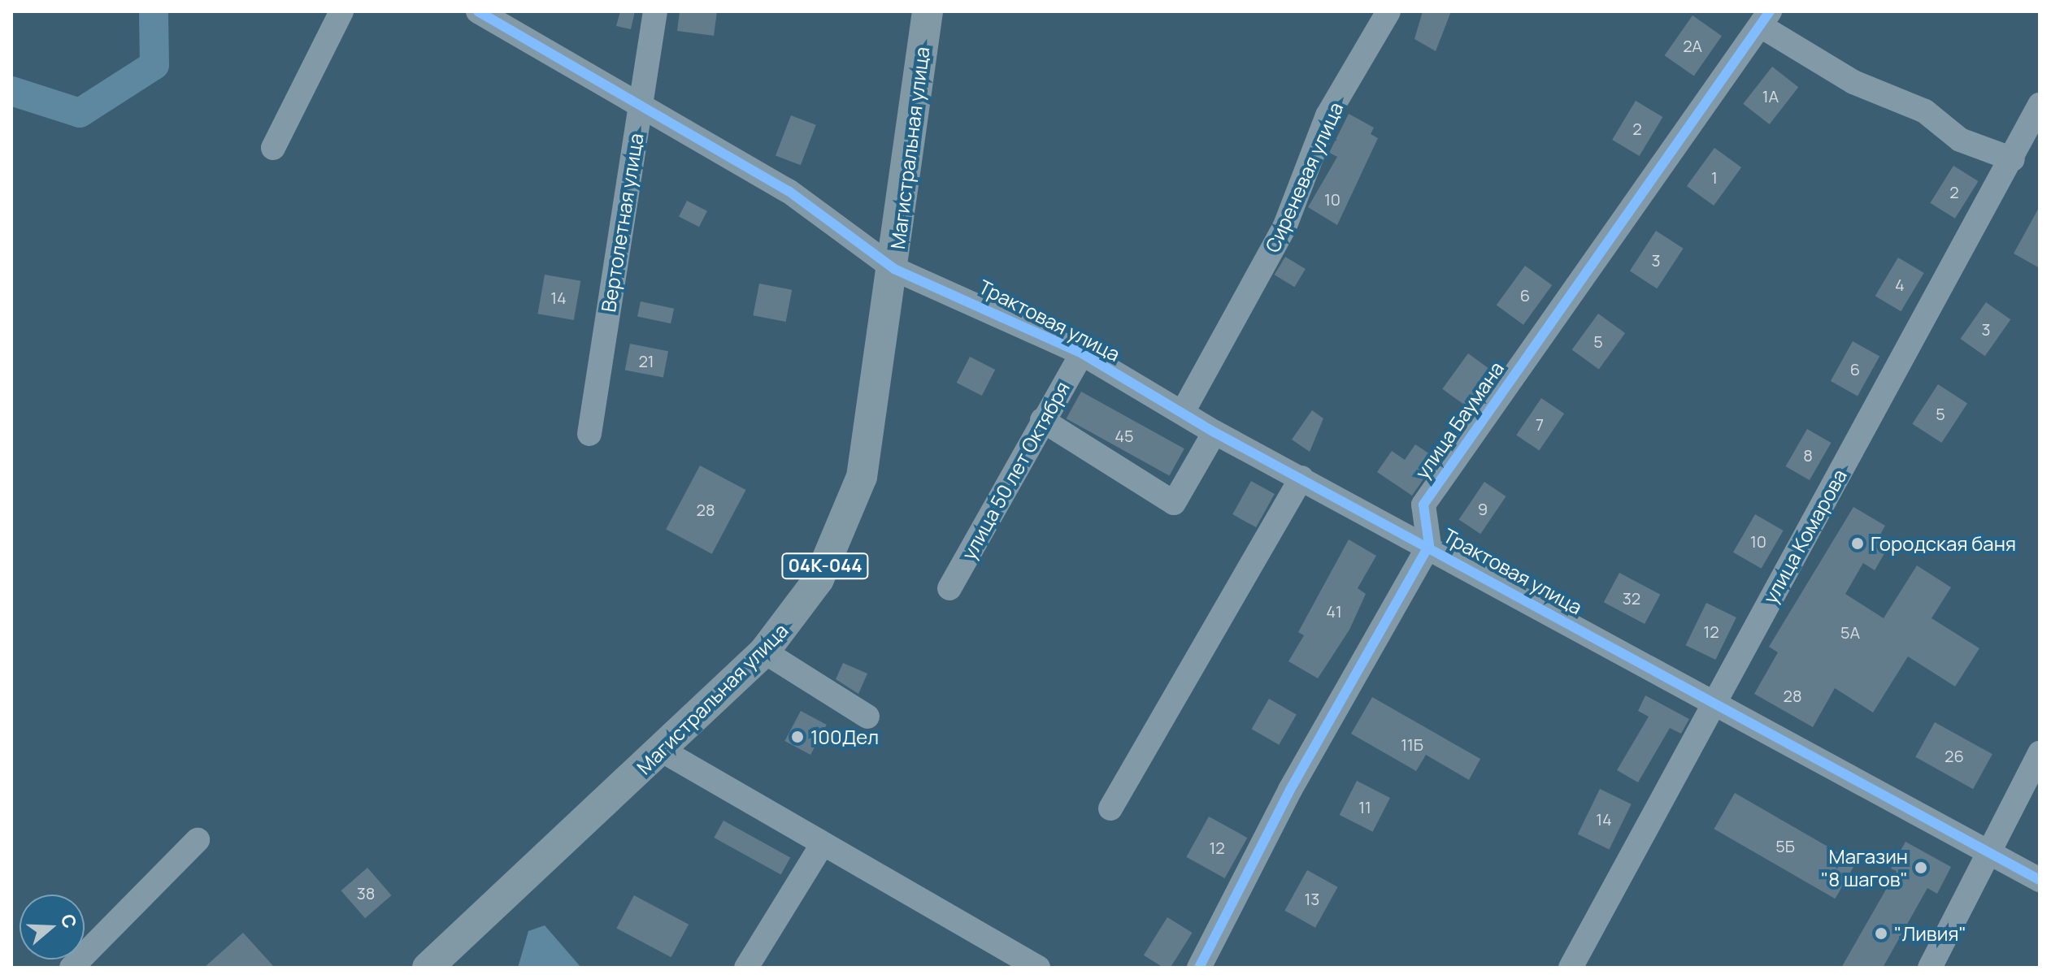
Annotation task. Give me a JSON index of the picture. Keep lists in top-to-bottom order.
{
  "streets": {
    "main road": ["Магистральная улица", "04К-044"],
    "street": [
      "Сиреневая улица",
      "Вертолетная улица",
      "Трактовая улица",
      "улица Баумана",
      "улица 50 лет Октября",
      "улица Комарова"
    ]
  },
  "crossings": [
    ["Магистральная улица", "Трактовая улица"],
    ["Сиреневая улица", "Трактовая улица"],
    ["Вертолетная улица", "Трактовая улица"],
    ["Трактовая улица", "улица Баумана"],
    ["Трактовая улица", "улица 50 лет Октября"],
    ["Трактовая улица", "улица Комарова"]
  ],
  "places": [
    "Городская баня",
    "100Дел",
    "Магазин \"8 шагов\"",
    "\"Ливия\""
  ],
  "house_numbers": [
    "2А",
    "1А",
    "2",
    "1",
    "2",
    "10",
    "3",
    "4",
    "6",
    "14",
    "3",
    "5",
    "21",
    "6",
    "5",
    "7",
    "45",
    "8",
    "9",
    "28",
    "10",
    "32",
    "41",
    "12",
    "5А",
    "28",
    "11Б",
    "26",
    "11",
    "14",
    "5Б",
    "12",
    "38",
    "13"
  ],
  "north": "right"
}
